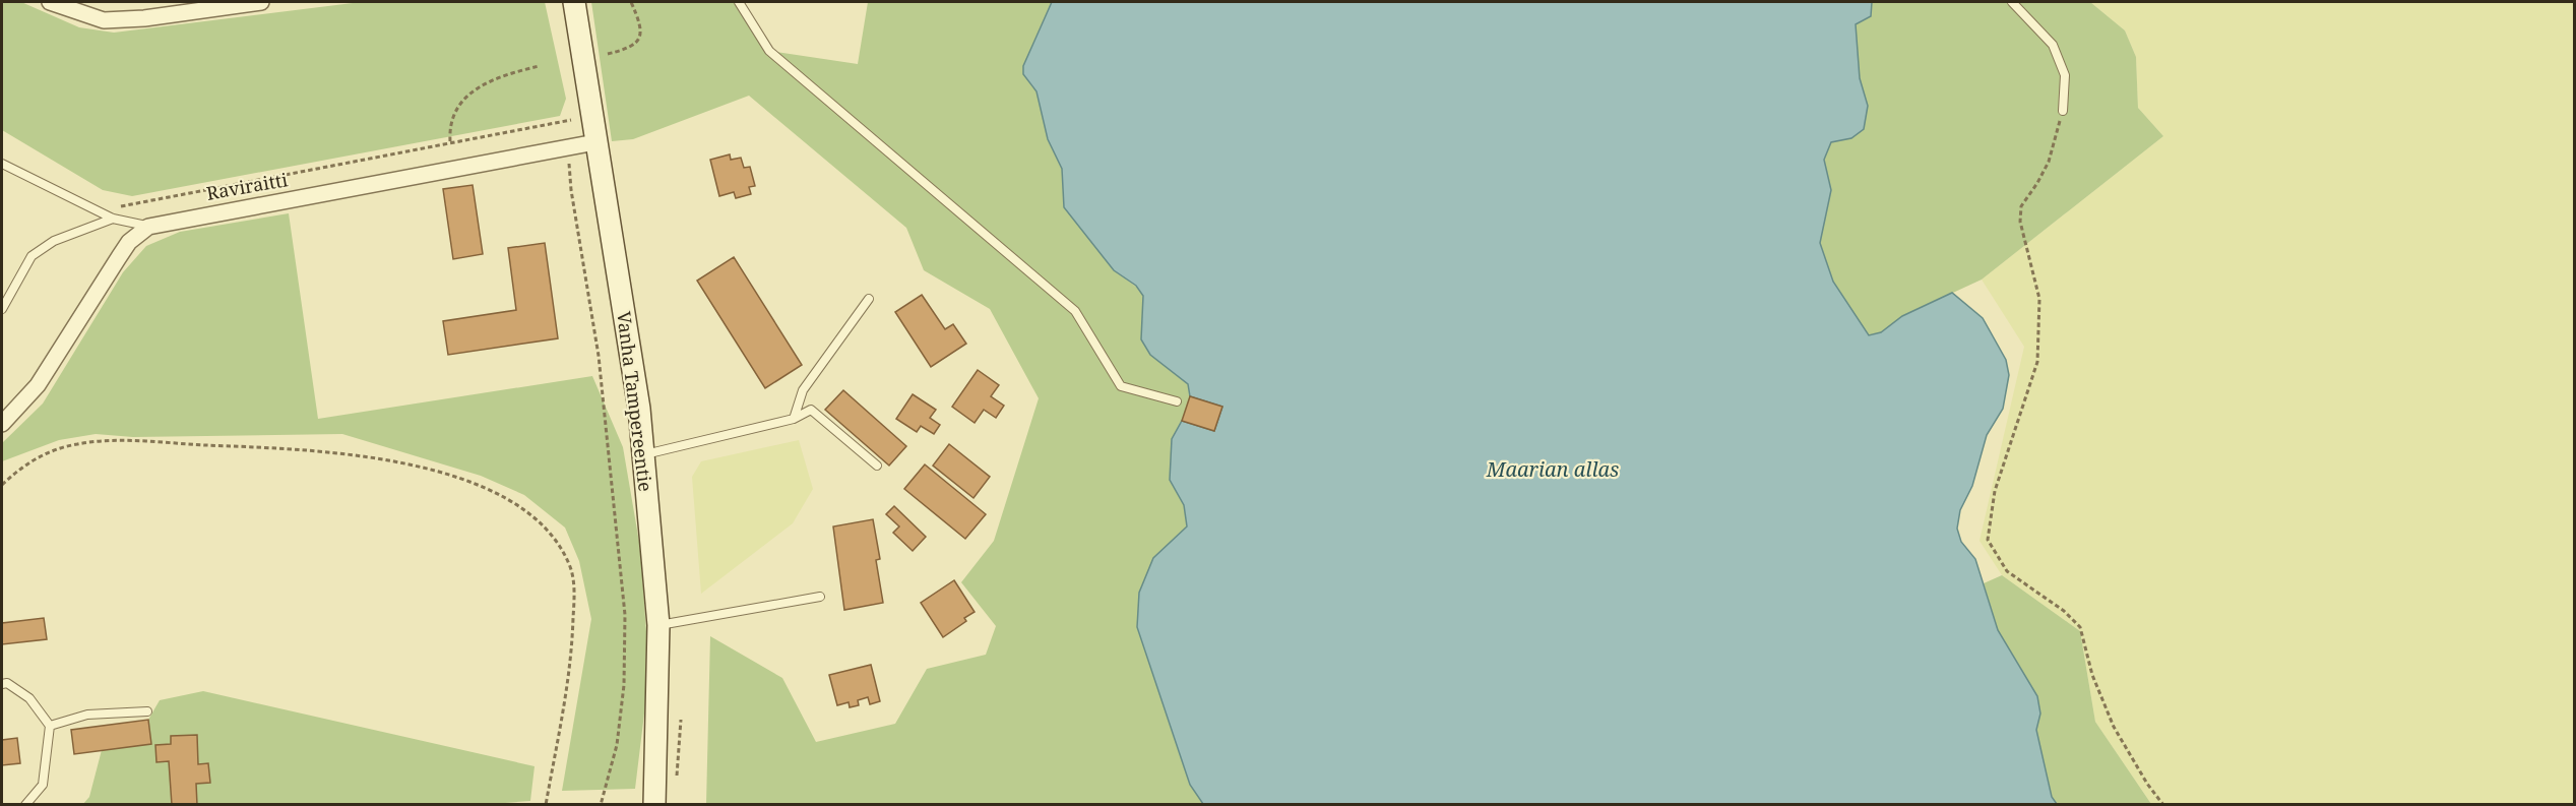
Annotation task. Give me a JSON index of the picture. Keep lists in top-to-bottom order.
{
  "streets": {
    "main road": ["Vanha Tampereentie"],
    "street": ["Raviraitti"]
  },
  "crossings": [
    ["Raviraitti", "Vanha Tampereentie"]
  ],
  "water": ["Maarian allas"]
}
